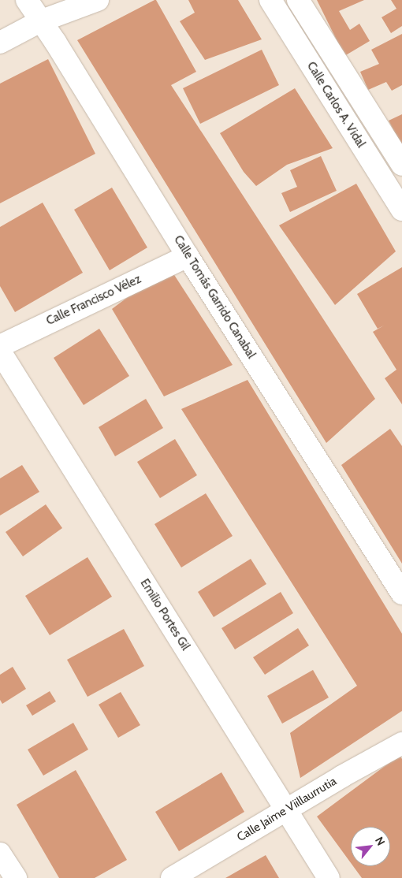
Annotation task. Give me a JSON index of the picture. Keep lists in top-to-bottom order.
{
  "streets": {
    "street": [
      "Calle Carlos A. Vidal",
      "Calle Tomás Garrido Canabal",
      "Calle Francisco Vélez",
      "Emilio Portes Gil",
      "Calle Jaime Viillaurrutia"
    ]
  },
  "crossings": [
    ["Calle Tomás Garrido Canabal", "Calle Francisco Vélez"],
    ["Emilio Portes Gil", "Calle Jaime Viillaurrutia"]
  ],
  "north": "top right"
}
